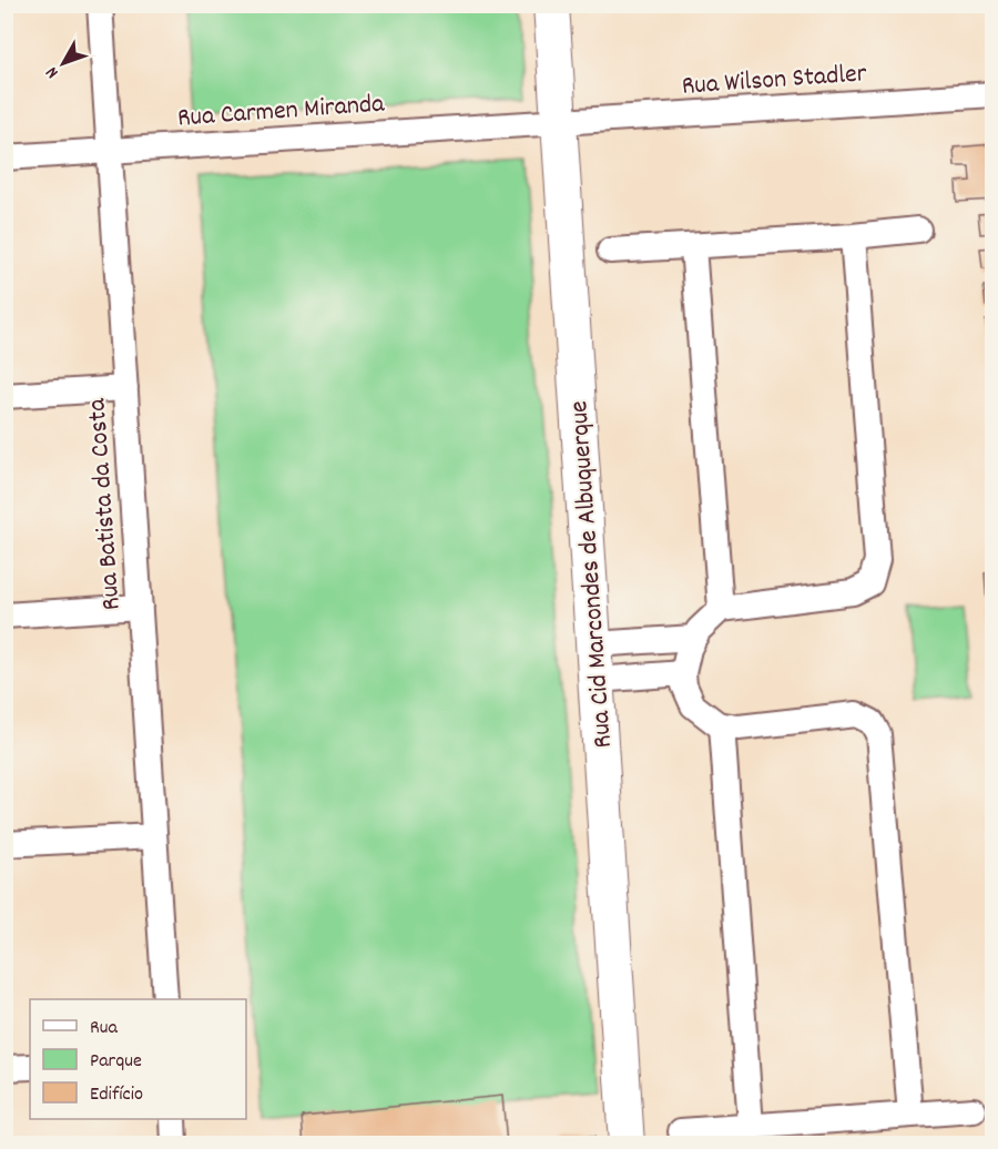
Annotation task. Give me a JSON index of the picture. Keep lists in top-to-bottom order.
{
  "streets": {
    "street": [
      "Rua Wilson Stadler",
      "Rua Carmen Miranda",
      "Rua Batista da Costa",
      "Rua Cid Marcondes de Albuquerque"
    ]
  },
  "crossings": [
    ["Rua Wilson Stadler", "Rua Carmen Miranda"],
    ["Rua Wilson Stadler", "Rua Cid Marcondes de Albuquerque"],
    ["Rua Carmen Miranda", "Rua Batista da Costa"],
    ["Rua Carmen Miranda", "Rua Cid Marcondes de Albuquerque"]
  ],
  "legend": ["Rua", "Parque", "Edifício"],
  "north": "bottom left"
}
